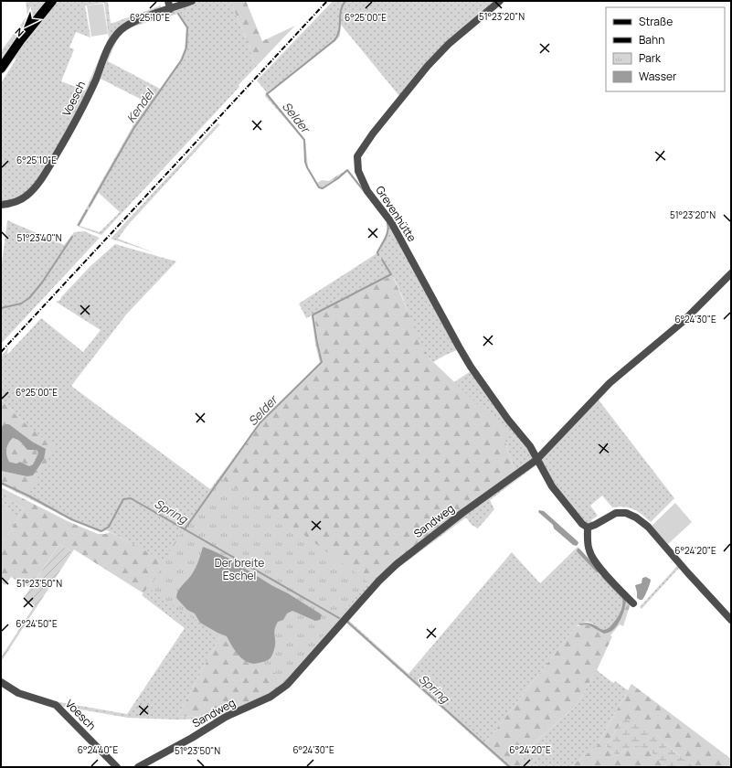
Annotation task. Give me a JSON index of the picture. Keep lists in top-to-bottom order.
{
  "streets": {
    "street": ["Voesch", "Grevenhütte", "Sandweg"]
  },
  "crossings": [
    ["Grevenhütte", "Sandweg"]
  ],
  "water": ["Kendel", "Selder", "Spring"],
  "parks": ["Der breite Eschel"],
  "legend": [
    "Straße",
    "Bahn",
    "Park",
    "Wasser"
  ],
  "north": "bottom left",
  "coordinates": [
    "51°23'20\"N",
    "6°25'10\"E",
    "6°25'00\"E",
    "51°23'40\"N",
    "6°24'30\"E",
    "6°24'20\"E",
    "51°23'50\"N",
    "6°24'50\"E",
    "6°24'40\"E"
  ]
}
